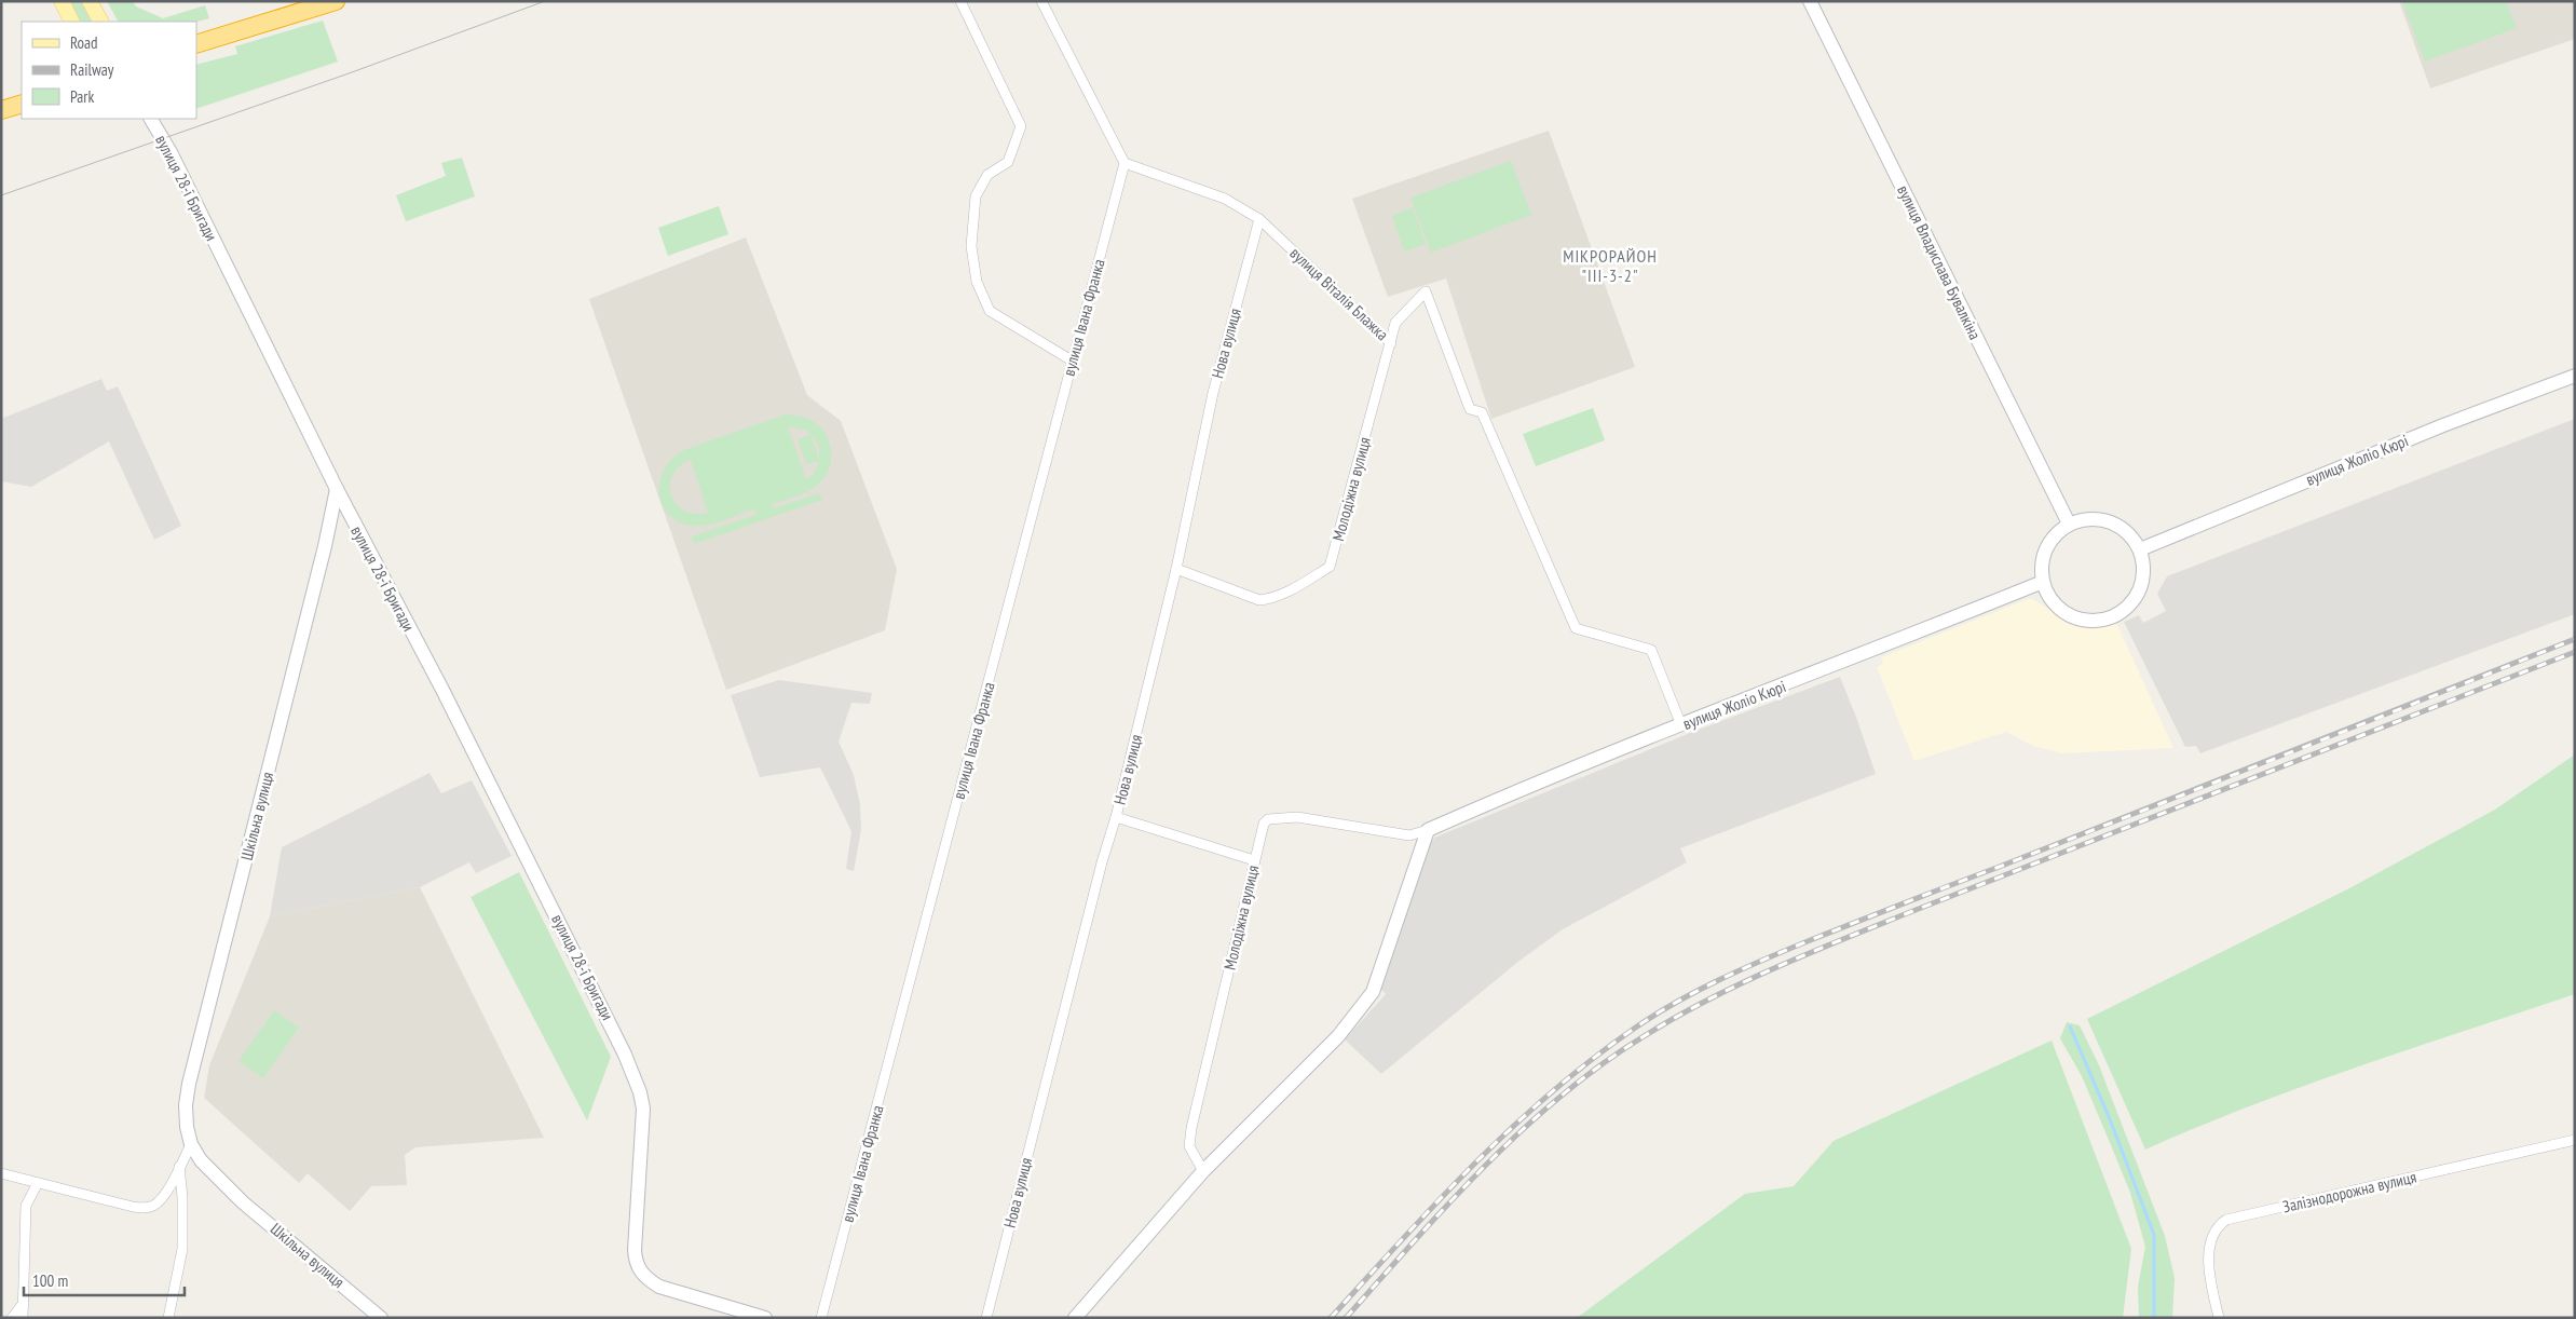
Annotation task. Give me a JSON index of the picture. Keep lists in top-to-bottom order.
{
  "streets": {
    "street": [
      "вулиця 28-ї Бригади",
      "вулиця Владислава Бувалкіна",
      "вулиця Віталія Блажка",
      "вулиця Івана Франка",
      "Нова вулиця",
      "вулиця Жоліо Кюрі",
      "Молодіжна вулиця",
      "Шкільна вулиця",
      "Залізнодорожна вулиця"
    ]
  },
  "crossings": [
    ["вулиця 28-ї Бригади", "Шкільна вулиця"],
    ["вулиця Владислава Бувалкіна", "вулиця Жоліо Кюрі"],
    ["вулиця Віталія Блажка", "вулиця Івана Франка"],
    ["вулиця Віталія Блажка", "Нова вулиця"],
    ["вулиця Віталія Блажка", "вулиця Жоліо Кюрі"],
    ["вулиця Віталія Блажка", "Молодіжна вулиця"],
    ["Нова вулиця", "Молодіжна вулиця"],
    ["вулиця Жоліо Кюрі", "Молодіжна вулиця"]
  ],
  "districts": ["МІКРОРАЙОН \"ІІІ-3-2\""],
  "legend": ["Road", "Railway", "Park"],
  "scale_bar": "100 m"
}
